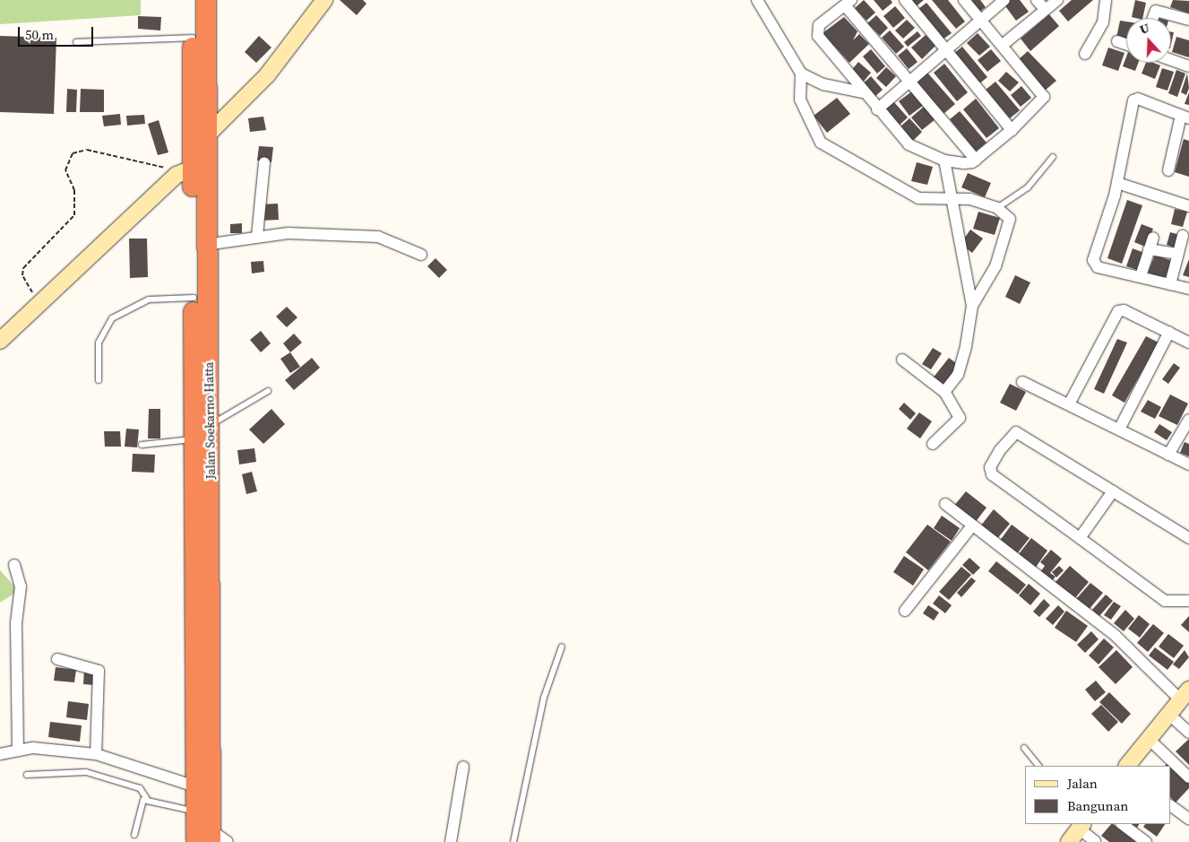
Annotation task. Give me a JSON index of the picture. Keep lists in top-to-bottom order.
{
  "streets": {
    "highway": ["Jalan Soekarno Hatta"]
  },
  "legend": ["Jalan", "Bangunan"],
  "scale_bar": "50 m",
  "north": "top"
}
